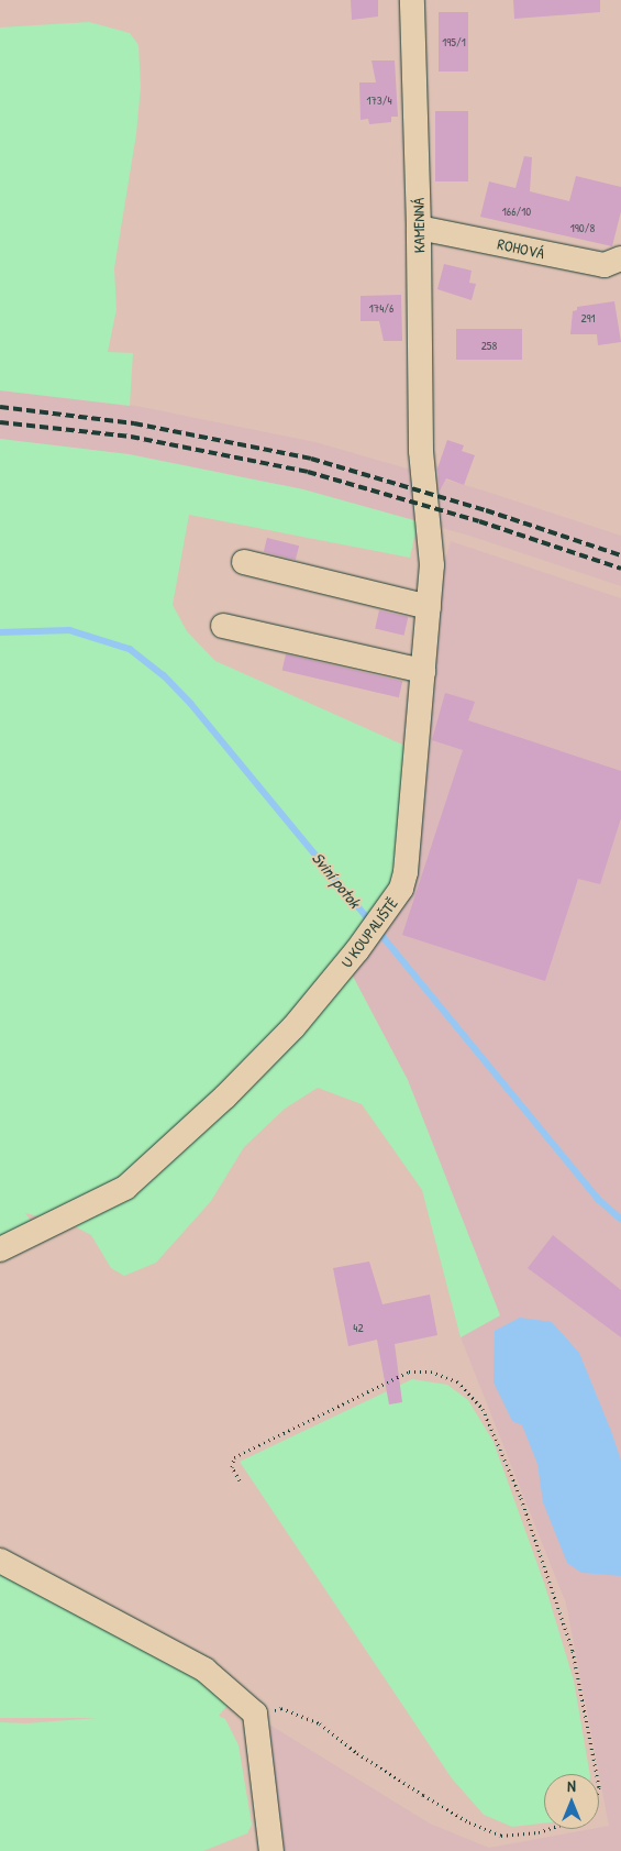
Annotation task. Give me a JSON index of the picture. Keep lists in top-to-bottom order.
{
  "streets": {
    "street": ["KAMENNÁ", "ROHOVÁ", "U KOUPALIŠTĚ"]
  },
  "crossings": [
    ["KAMENNÁ", "ROHOVÁ"],
    ["KAMENNÁ", "U KOUPALIŠTĚ"]
  ],
  "water": ["Sviní potok"],
  "house_numbers": [
    "195/1",
    "173/4",
    "166/10",
    "190/8",
    "174/6",
    "291",
    "258",
    "42"
  ],
  "north": "top"
}
